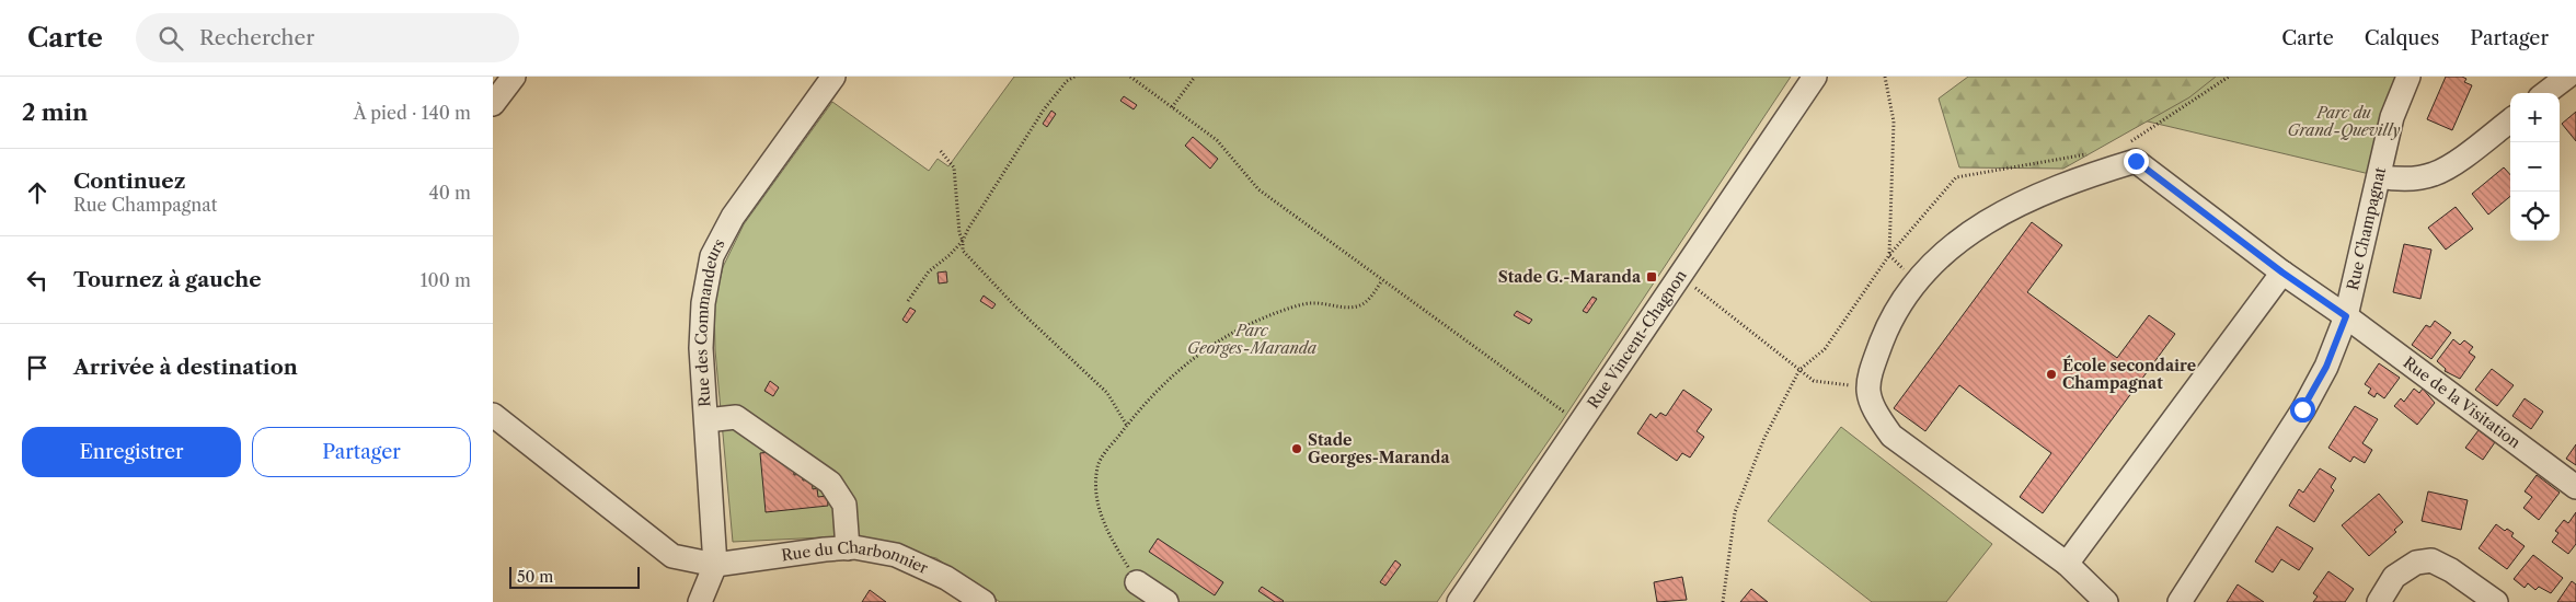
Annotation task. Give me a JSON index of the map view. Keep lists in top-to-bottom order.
{
  "streets": {
    "street": [
      "Rue Champagnat",
      "Rue des Commandeurs",
      "Rue Vincent-Chagnon",
      "Rue de la Visitation",
      "Rue du Charbonnier"
    ]
  },
  "crossings": [
    ["Rue Champagnat", "Rue de la Visitation"],
    ["Rue des Commandeurs", "Rue du Charbonnier"]
  ],
  "parks": ["Parc du Grand-Quevilly", "Parc Georges-Maranda"],
  "places": {
    "transit": ["Stade G.-Maranda"],
    "other": ["École secondaire Champagnat", "Stade Georges-Maranda"]
  },
  "scale_bar": "50 m",
  "page": {
    "header": "Carte",
    "search": "Rechercher",
    "nav": ["Carte", "Calques", "Partager"],
    "heading": ["2 min", "À pied · 140 m"],
    "map_buttons": ["+", "−"],
    "list": [
      ["Continuez", "Rue Champagnat", "40 m"],
      ["Tournez à gauche", "100 m"],
      "Arrivée à destination"
    ],
    "buttons": ["Enregistrer", "Partager"],
    "scale": "50 m"
  }
}
